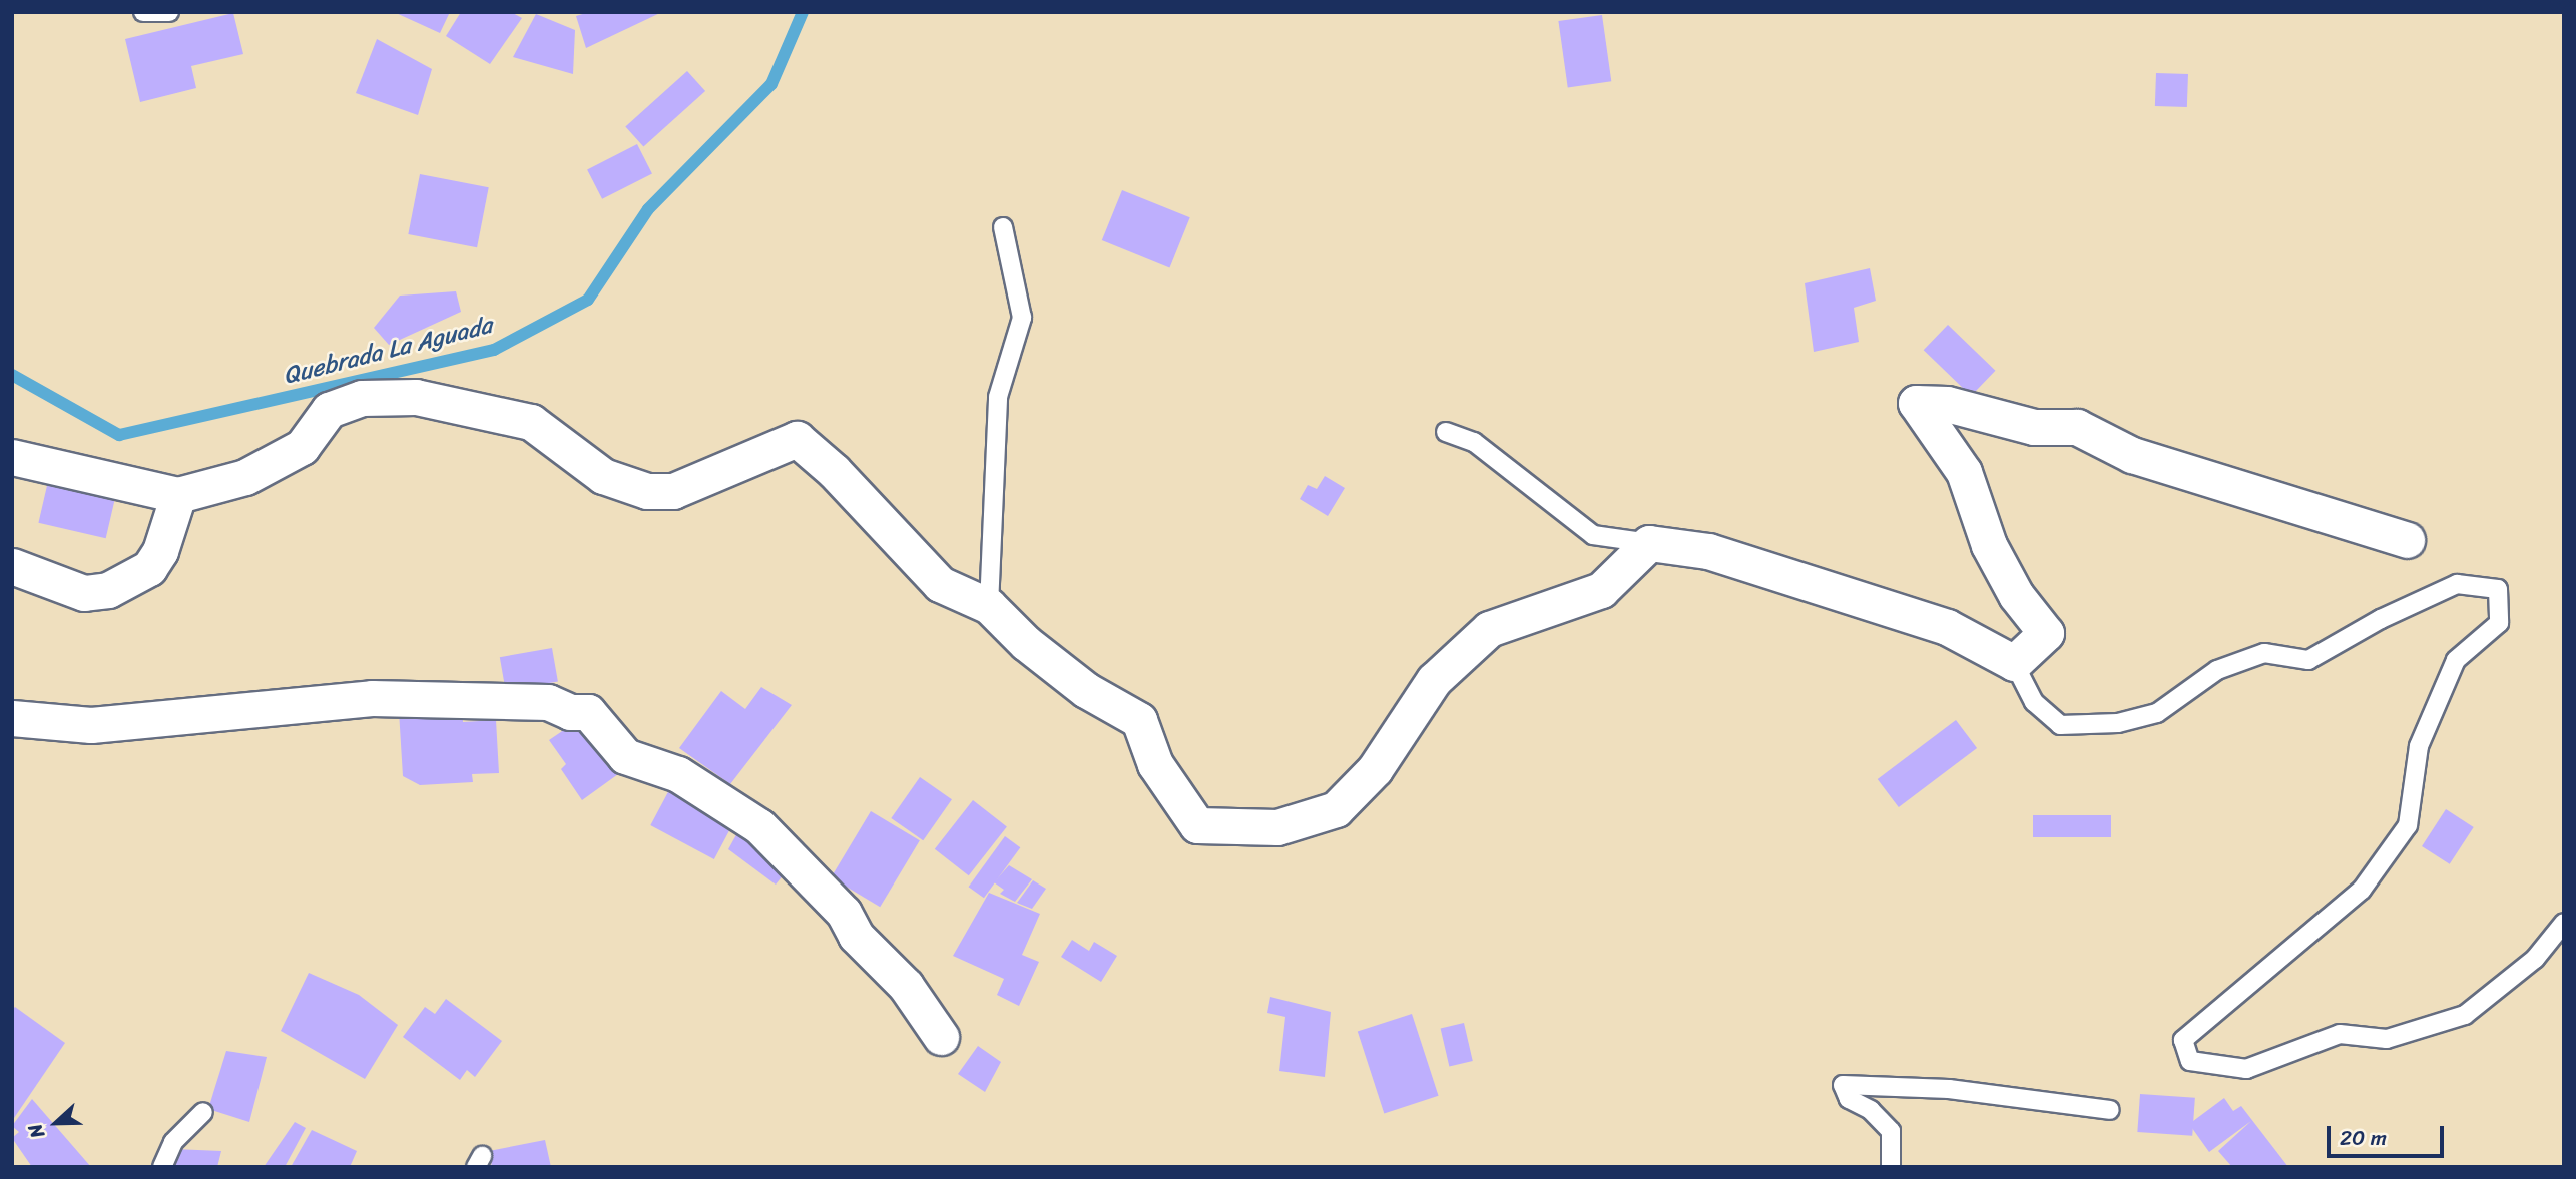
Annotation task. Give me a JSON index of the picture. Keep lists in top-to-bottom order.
{
  "water": ["Quebrada La Aguada"],
  "scale_bar": "20 m",
  "north": "left"
}
